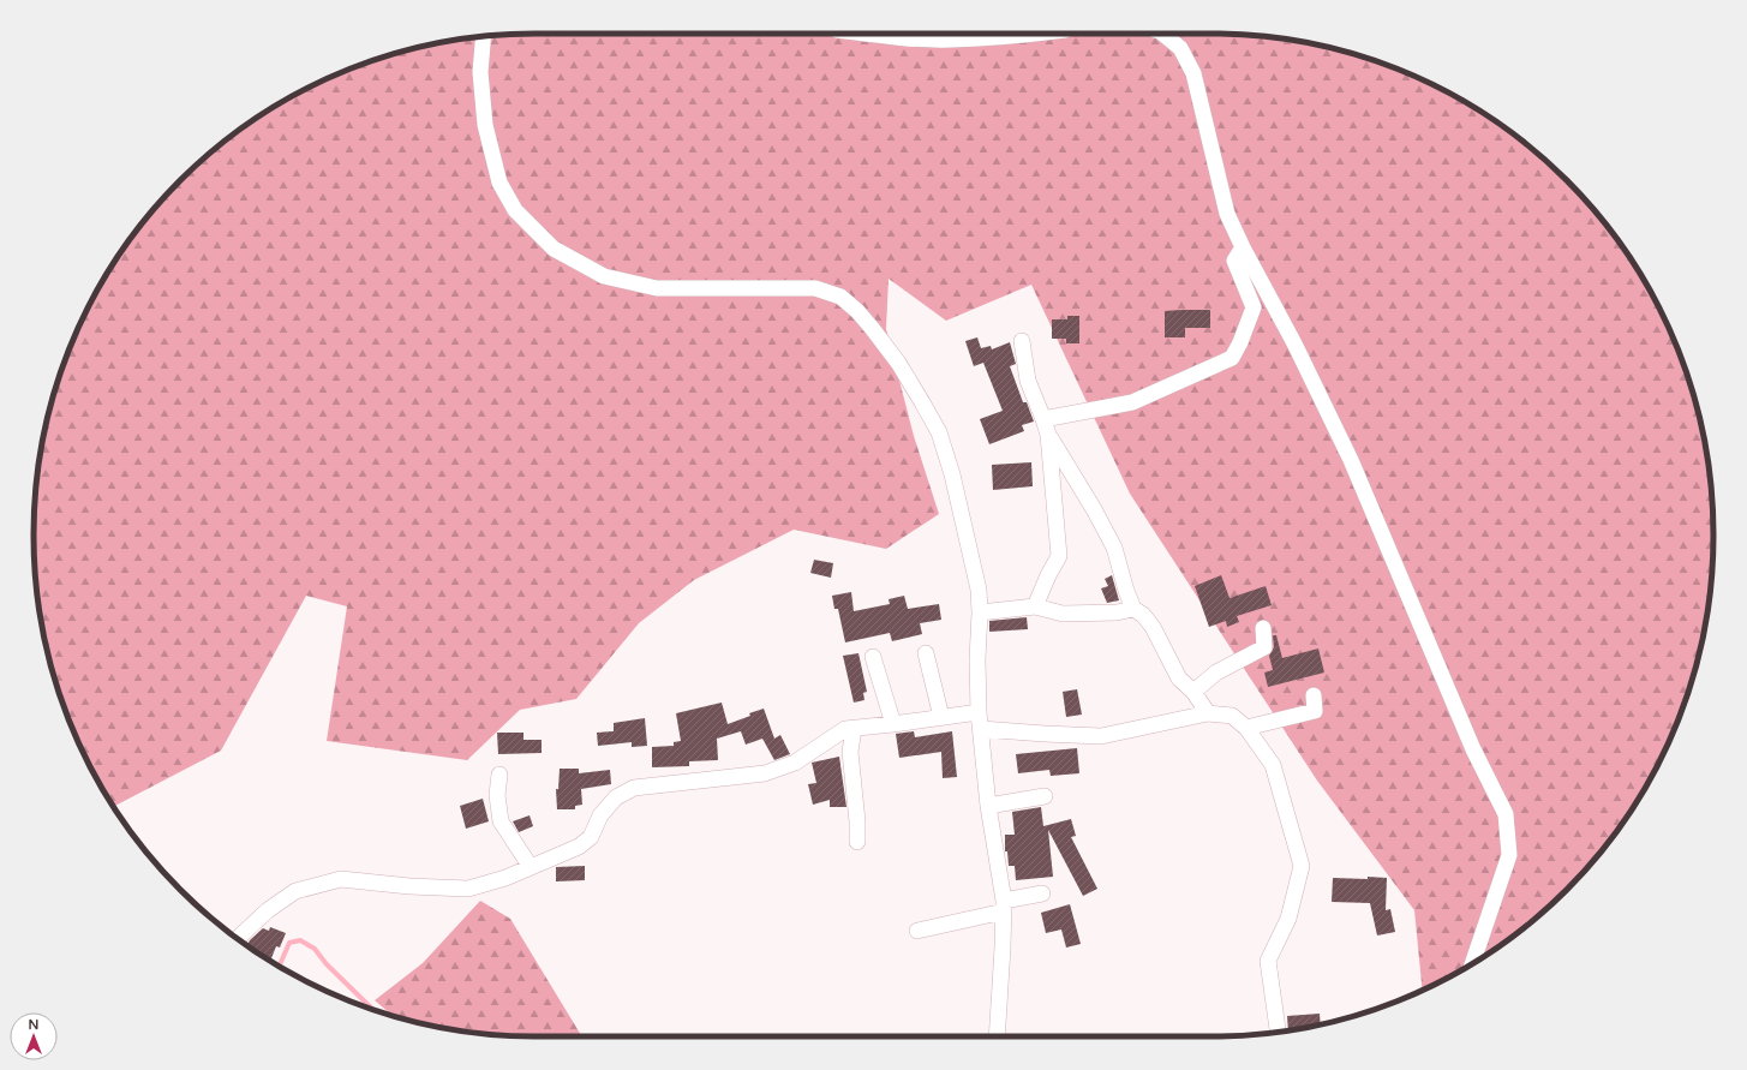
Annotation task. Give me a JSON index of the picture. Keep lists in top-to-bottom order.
{
  "north": "top"
}
